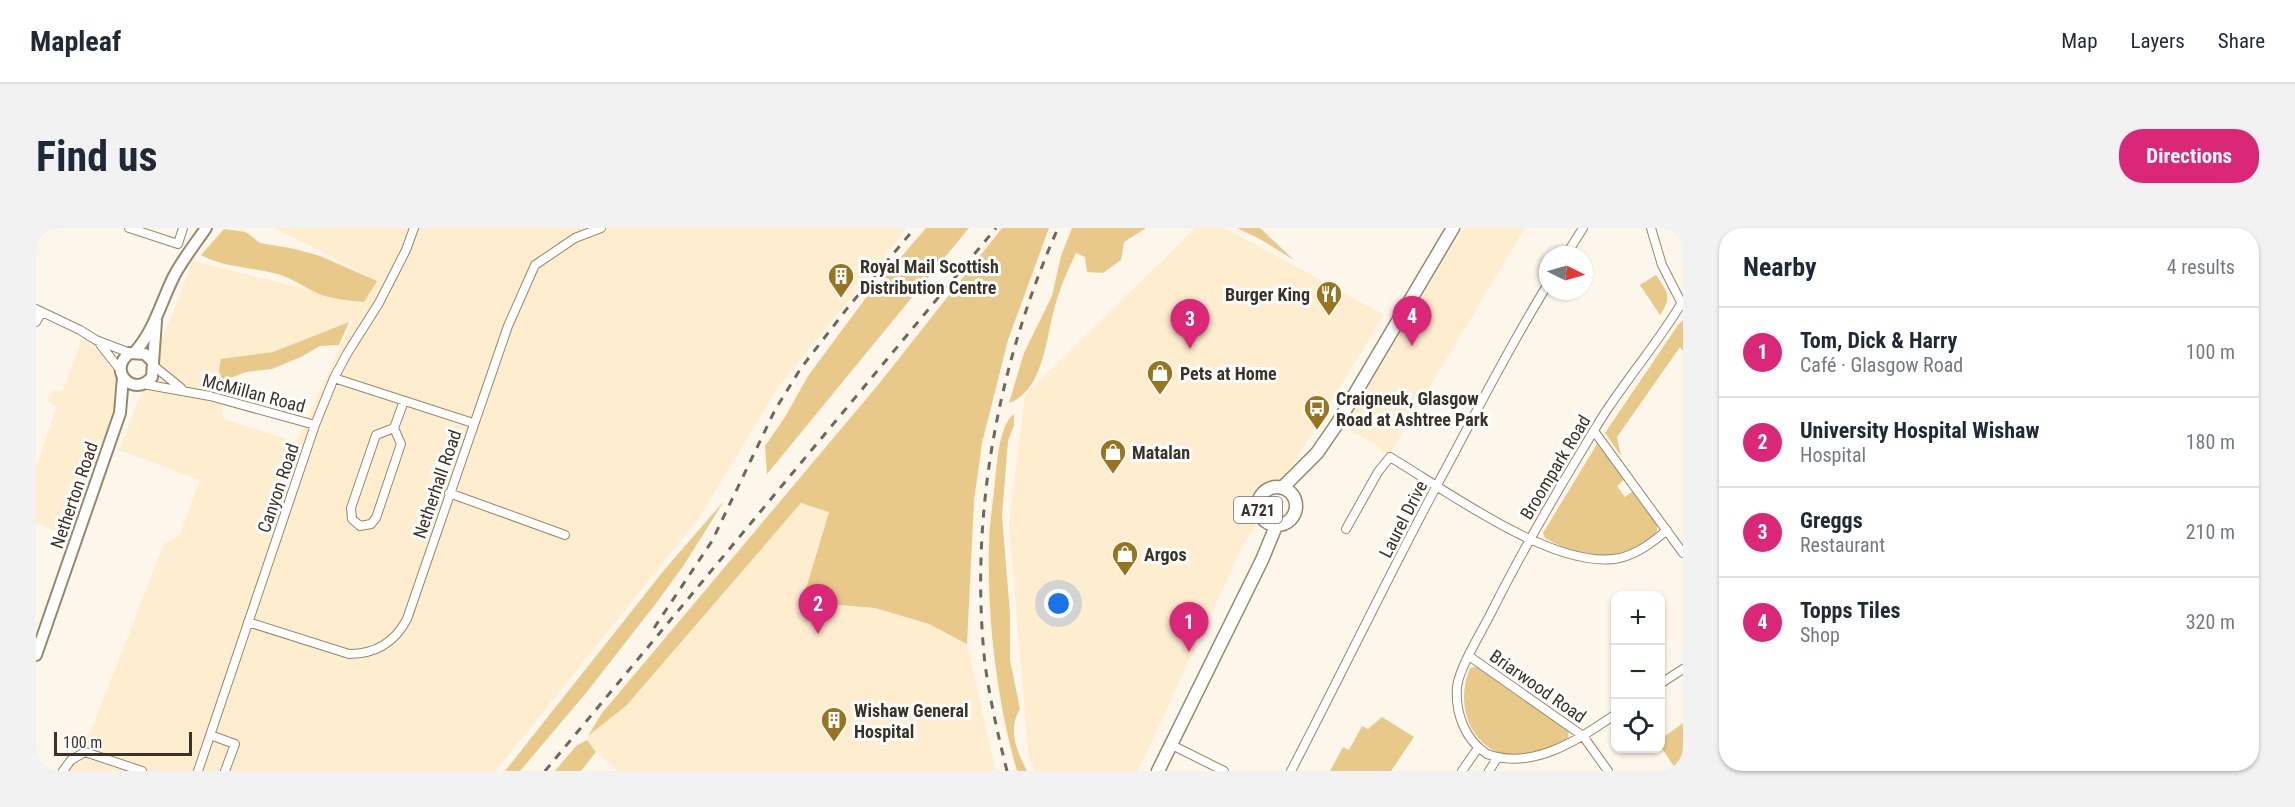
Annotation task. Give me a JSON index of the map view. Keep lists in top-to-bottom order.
{
  "streets": {
    "main road": ["Netherton Road", "A721"],
    "street": [
      "McMillan Road",
      "Broompark Road",
      "Netherhall Road",
      "Canyon Road",
      "Laurel Drive",
      "Briarwood Road"
    ]
  },
  "crossings": [
    ["McMillan Road", "Canyon Road"],
    ["McMillan Road", "Netherton Road"],
    ["Broompark Road", "Briarwood Road"],
    ["Netherhall Road", "Canyon Road"]
  ],
  "places": {
    "building": ["Royal Mail Scottish Distribution Centre", "Wishaw General Hospital"],
    "restaurant": ["Burger King"],
    "shop": ["Pets at Home", "Matalan", "Argos"],
    "bus stop": ["Craigneuk, Glasgow Road at Ashtree Park"]
  },
  "scale_bar": "100 m",
  "north": "right",
  "page": {
    "header": "Mapleaf",
    "nav": ["Map", "Layers", "Share"],
    "buttons": "Directions",
    "title": "Find us",
    "heading": ["Nearby", "4 results"],
    "pins": [
      "4",
      "3",
      "2",
      "1"
    ],
    "list": [
      {
        "mark": "1",
        "name": "Tom, Dick & Harry",
        "note": "Café · Glasgow Road",
        "value": "100 m"
      },
      {
        "mark": "2",
        "name": "University Hospital Wishaw",
        "note": "Hospital",
        "value": "180 m"
      },
      {
        "mark": "3",
        "name": "Greggs",
        "note": "Restaurant",
        "value": "210 m"
      },
      {
        "mark": "4",
        "name": "Topps Tiles",
        "note": "Shop",
        "value": "320 m"
      }
    ],
    "map_buttons": ["+", "−"],
    "scale": "100 m"
  }
}
